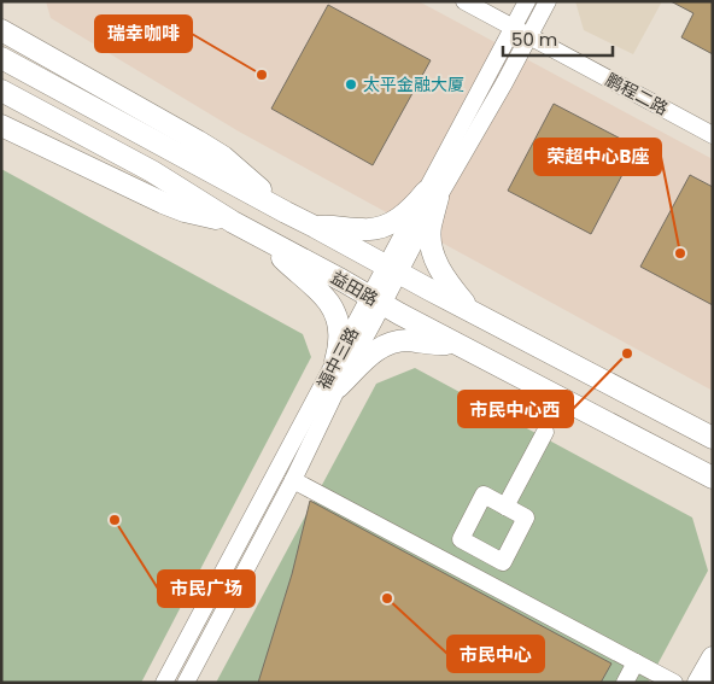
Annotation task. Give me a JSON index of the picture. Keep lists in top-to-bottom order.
{
  "streets": {
    "main road": ["益田路"],
    "street": ["鹏程二路", "福中三路"]
  },
  "crossings": [
    ["鹏程二路", "福中三路"],
    ["益田路", "福中三路"]
  ],
  "places": [
    "瑞幸咖啡",
    "太平金融大厦",
    "荣超中心B座",
    "市民中心西",
    "市民广场",
    "市民中心"
  ],
  "scale_bar": "50 m"
}
